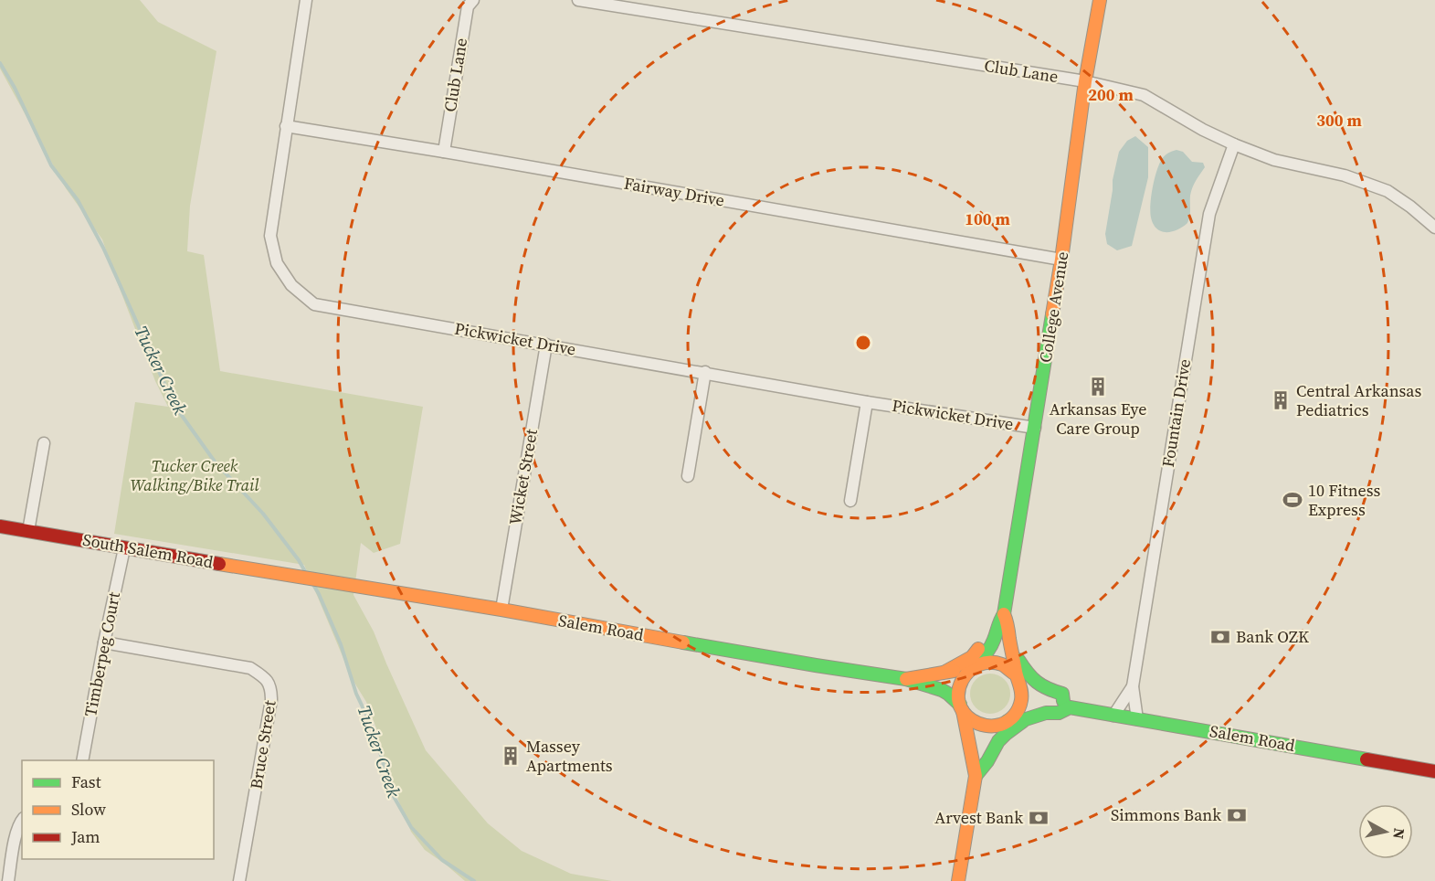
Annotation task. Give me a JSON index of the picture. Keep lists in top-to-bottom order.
{
  "streets": {
    "main road": ["College Avenue", "South Salem Road", "Salem Road"],
    "street": [
      "Club Lane",
      "Fairway Drive",
      "Pickwicket Drive",
      "Fountain Drive",
      "Wicket Street",
      "Timberpeg Court",
      "Bruce Street"
    ]
  },
  "crossings": [
    ["Club Lane", "Fairway Drive"],
    ["Club Lane", "College Avenue"],
    ["Club Lane", "Fountain Drive"],
    ["Fairway Drive", "College Avenue"],
    ["Fairway Drive", "Pickwicket Drive"],
    ["College Avenue", "Pickwicket Drive"],
    ["College Avenue", "Salem Road"],
    ["Pickwicket Drive", "Wicket Street"],
    ["Fountain Drive", "Salem Road"],
    ["Wicket Street", "Salem Road"],
    ["South Salem Road", "Salem Road"],
    ["South Salem Road", "Timberpeg Court"],
    ["Timberpeg Court", "Bruce Street"]
  ],
  "water": ["Tucker Creek"],
  "parks": ["Tucker Creek Walking/Bike Trail"],
  "places": {
    "building": ["Arkansas Eye Care Group", "Central Arkansas Pediatrics", "Massey Apartments"],
    "sports": ["10 Fitness Express"],
    "bank": ["Bank OZK", "Simmons Bank", "Arvest Bank"]
  },
  "legend": ["Fast", "Slow", "Jam"],
  "north": "right",
  "rings": ["200 m", "300 m", "100 m"]
}
